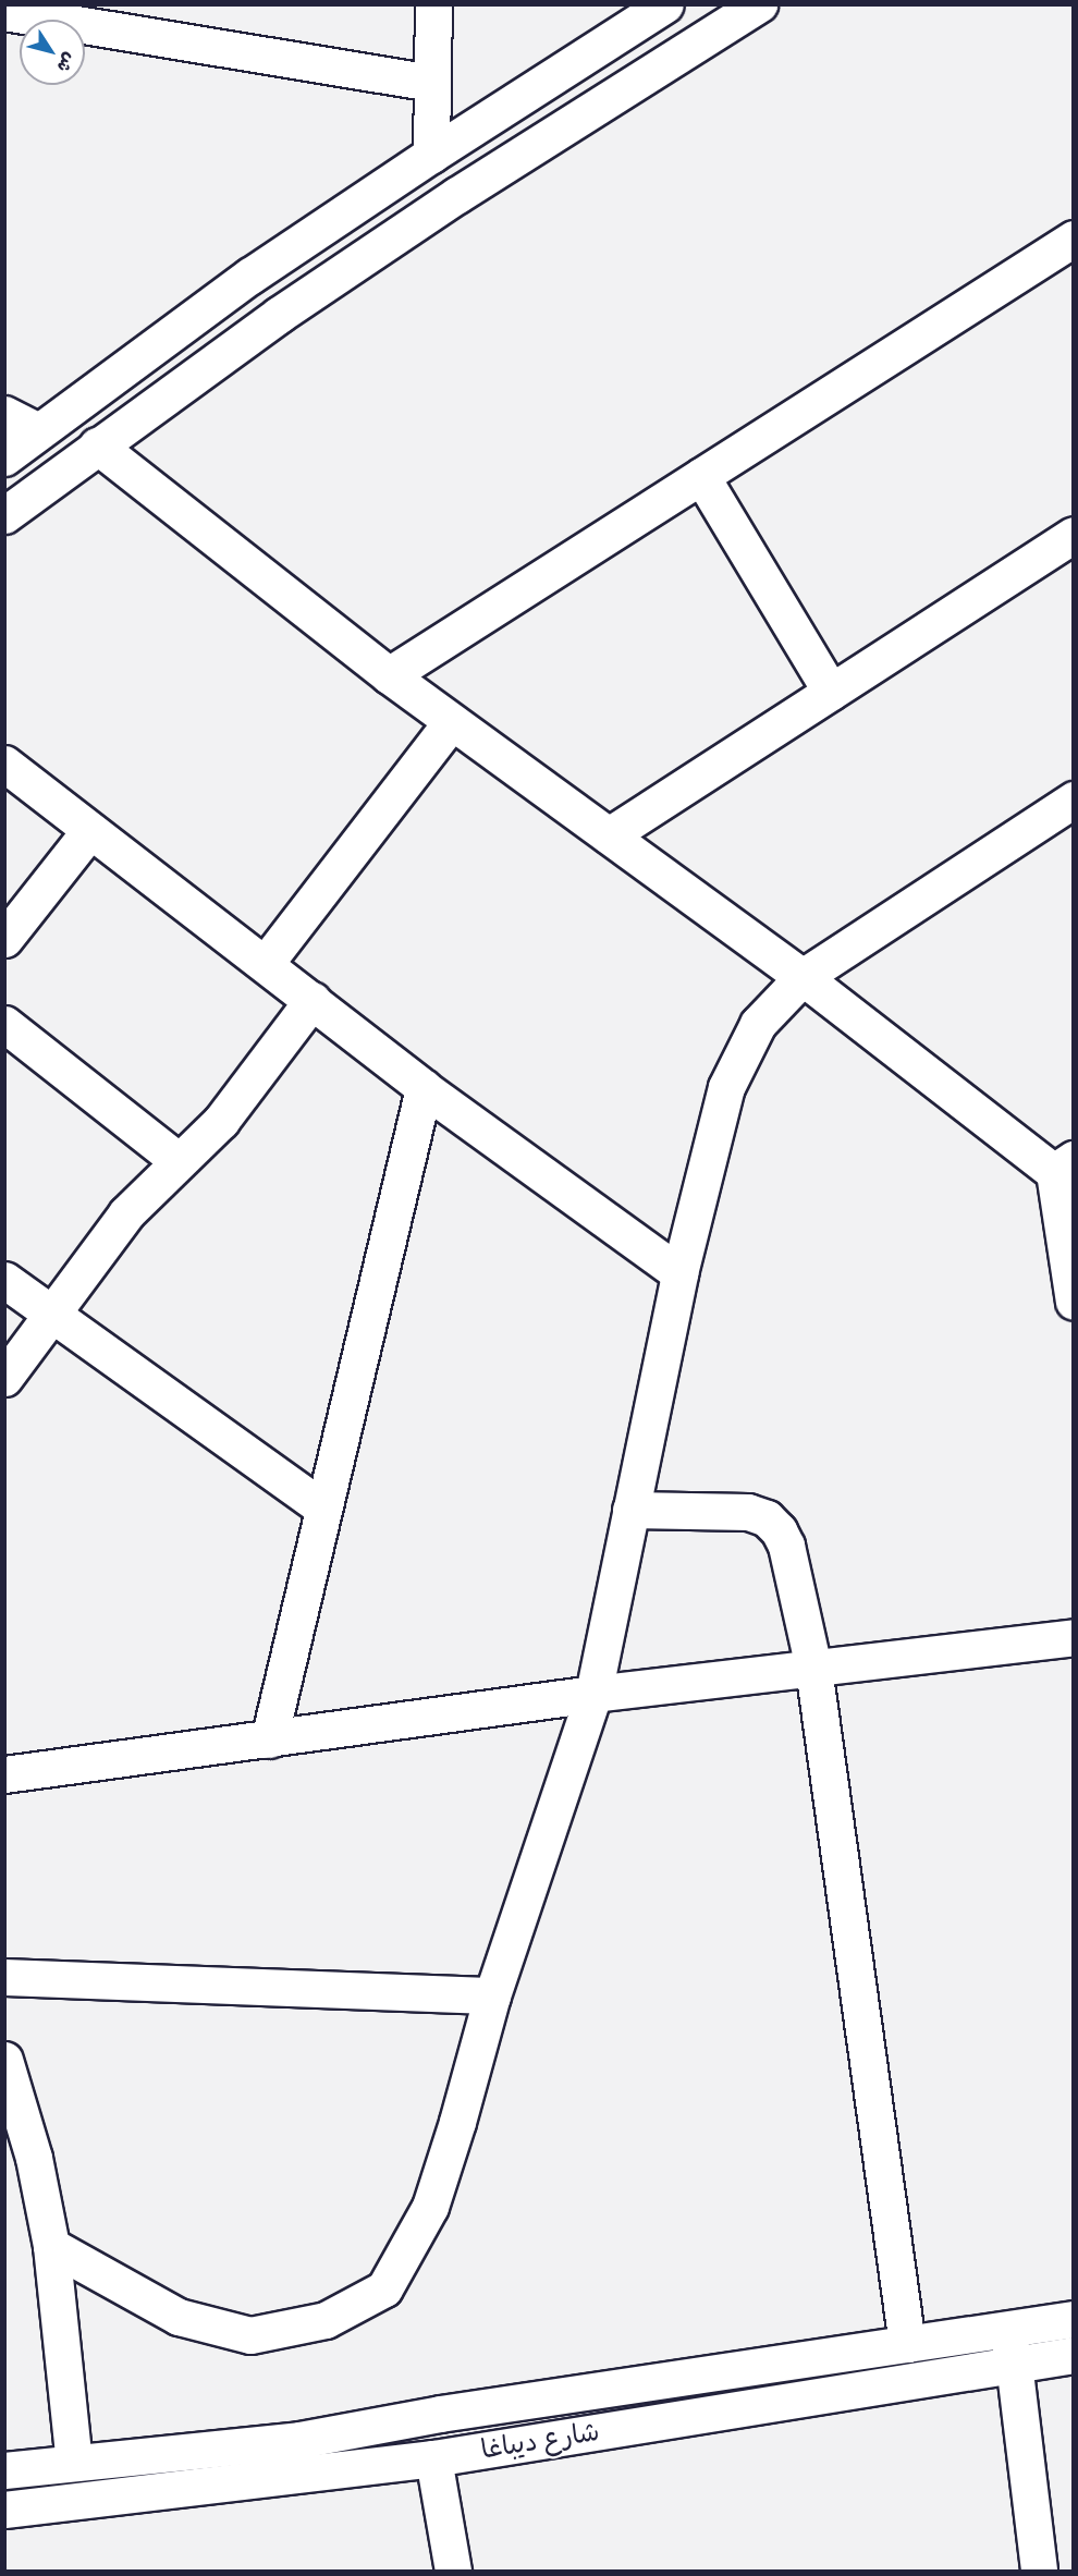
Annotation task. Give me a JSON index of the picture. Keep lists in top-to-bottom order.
{
  "streets": {
    "street": ["شارع ديباغا"]
  },
  "north": "bottom right"
}
